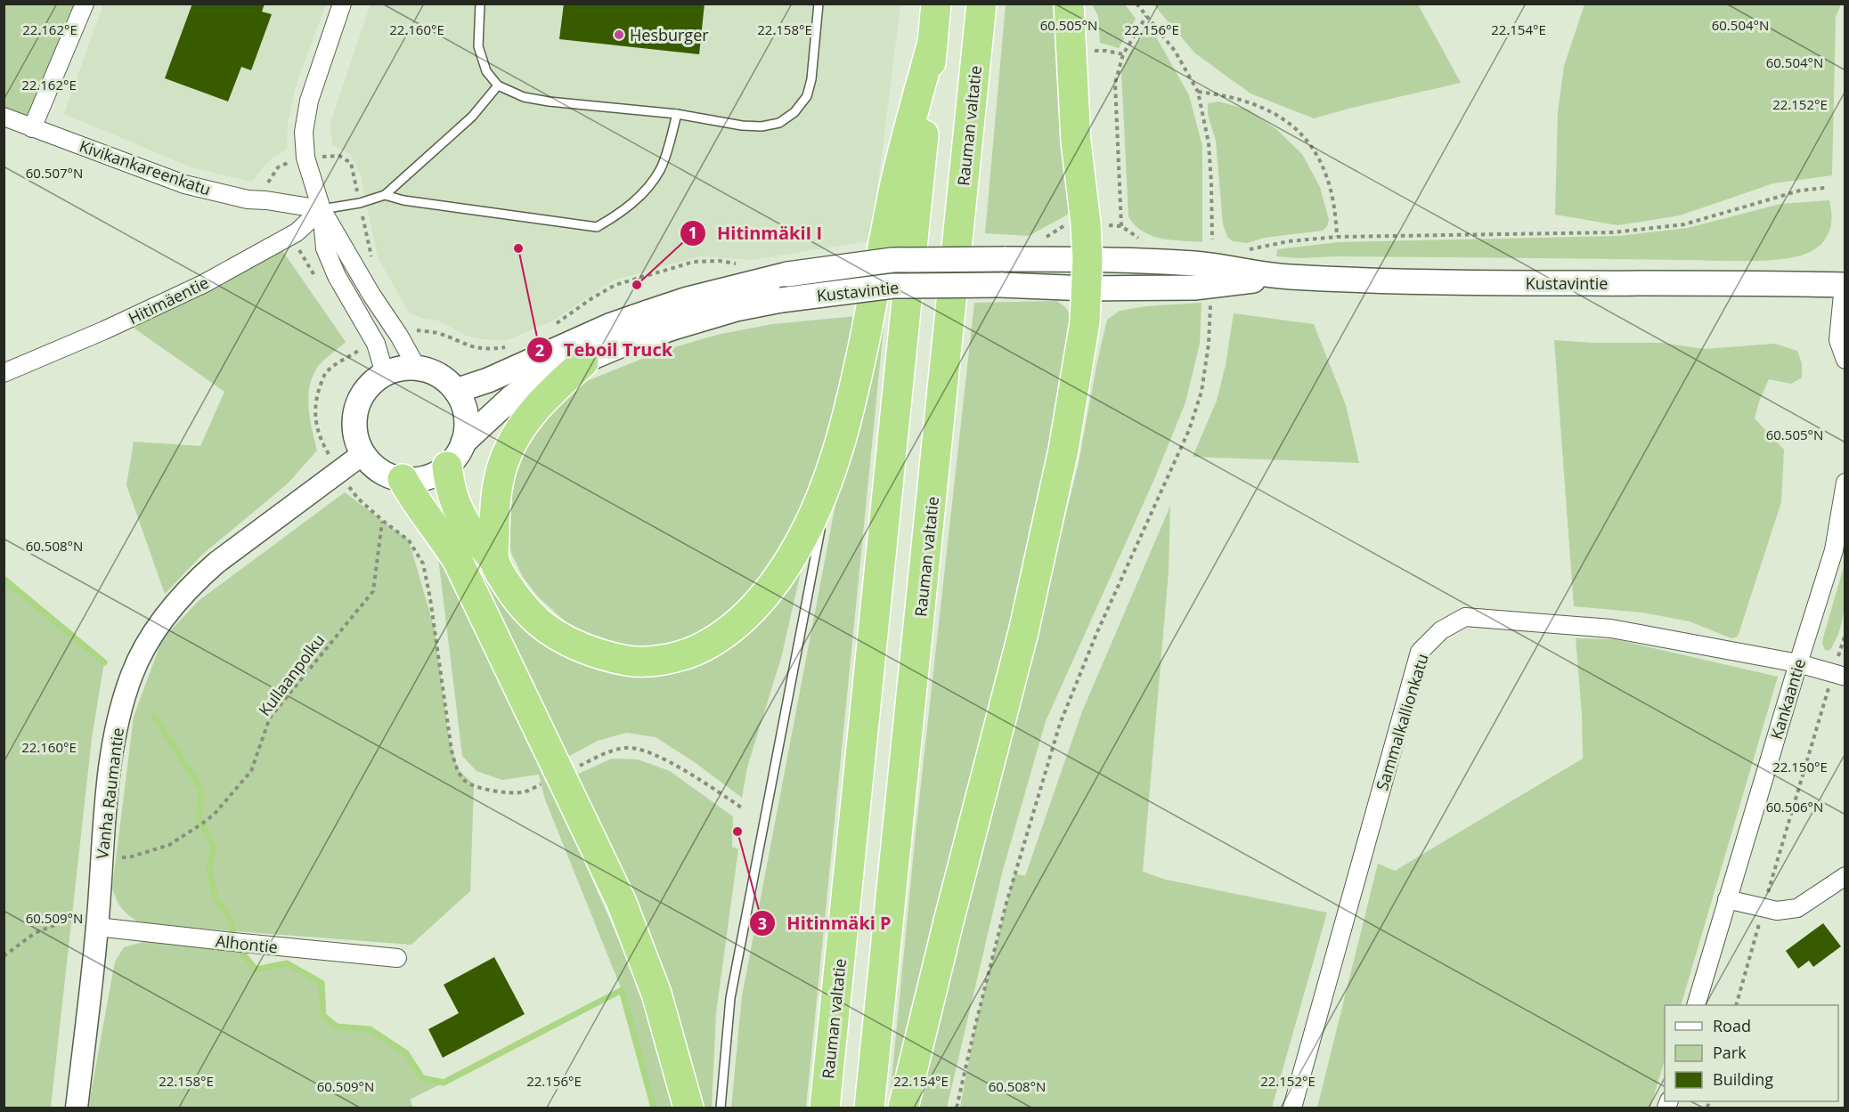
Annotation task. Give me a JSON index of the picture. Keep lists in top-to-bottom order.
{
  "streets": {
    "highway": ["Rauman valtatie"],
    "main road": ["Kustavintie"],
    "street": [
      "Kivikankareenkatu",
      "Hitimäentie",
      "Kankaantie",
      "Sammalkallionkatu",
      "Vanha Raumantie",
      "Alhontie"
    ],
    "path": ["Kullaanpolku"]
  },
  "crossings": [
    ["Kivikankareenkatu", "Hitimäentie"],
    ["Kustavintie", "Vanha Raumantie"],
    ["Kullaanpolku", "Vanha Raumantie"],
    ["Kankaantie", "Sammalkallionkatu"],
    ["Vanha Raumantie", "Alhontie"]
  ],
  "places": [
    "Hesburger",
    "Teboil Truck",
    "HitinmäkiI I",
    "Hitinmäki P"
  ],
  "legend": ["Road", "Park", "Building"],
  "coordinates": [
    "60.505°N",
    "60.504°N",
    "22.162°E",
    "22.160°E",
    "22.158°E",
    "22.156°E",
    "22.154°E",
    "22.152°E",
    "60.507°N",
    "60.508°N",
    "22.150°E",
    "60.506°N",
    "60.509°N"
  ]
}
